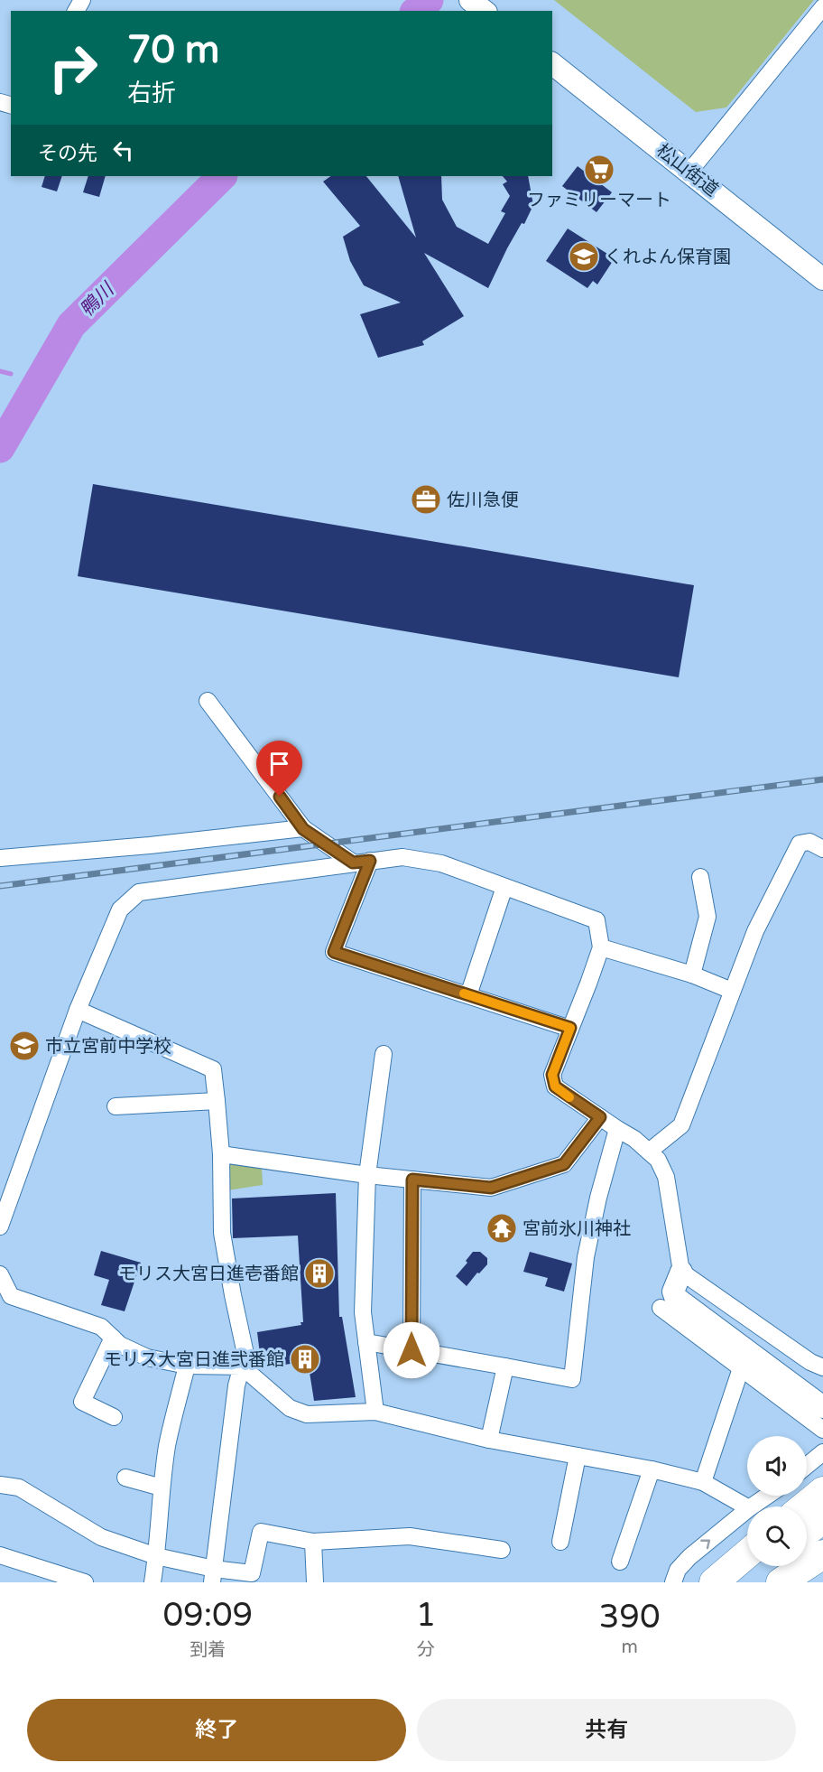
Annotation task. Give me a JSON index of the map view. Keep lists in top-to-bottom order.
{
  "streets": {
    "main road": ["松山街道"]
  },
  "water": ["鴨川"],
  "places": {
    "supermarket": ["ファミリーマート"],
    "school or university": ["くれよん保育園", "市立宮前中学校"],
    "office": ["佐川急便"],
    "temple": ["宮前氷川神社"],
    "building": ["モリス大宮日進壱番館", "モリス大宮日進弐番館"]
  },
  "page": {
    "turn": ["70 m", "右折"],
    "then": "その先",
    "eta": [
      "09:09",
      "到着",
      "1",
      "分",
      "390",
      "m"
    ],
    "buttons": ["終了", "共有"]
  }
}
